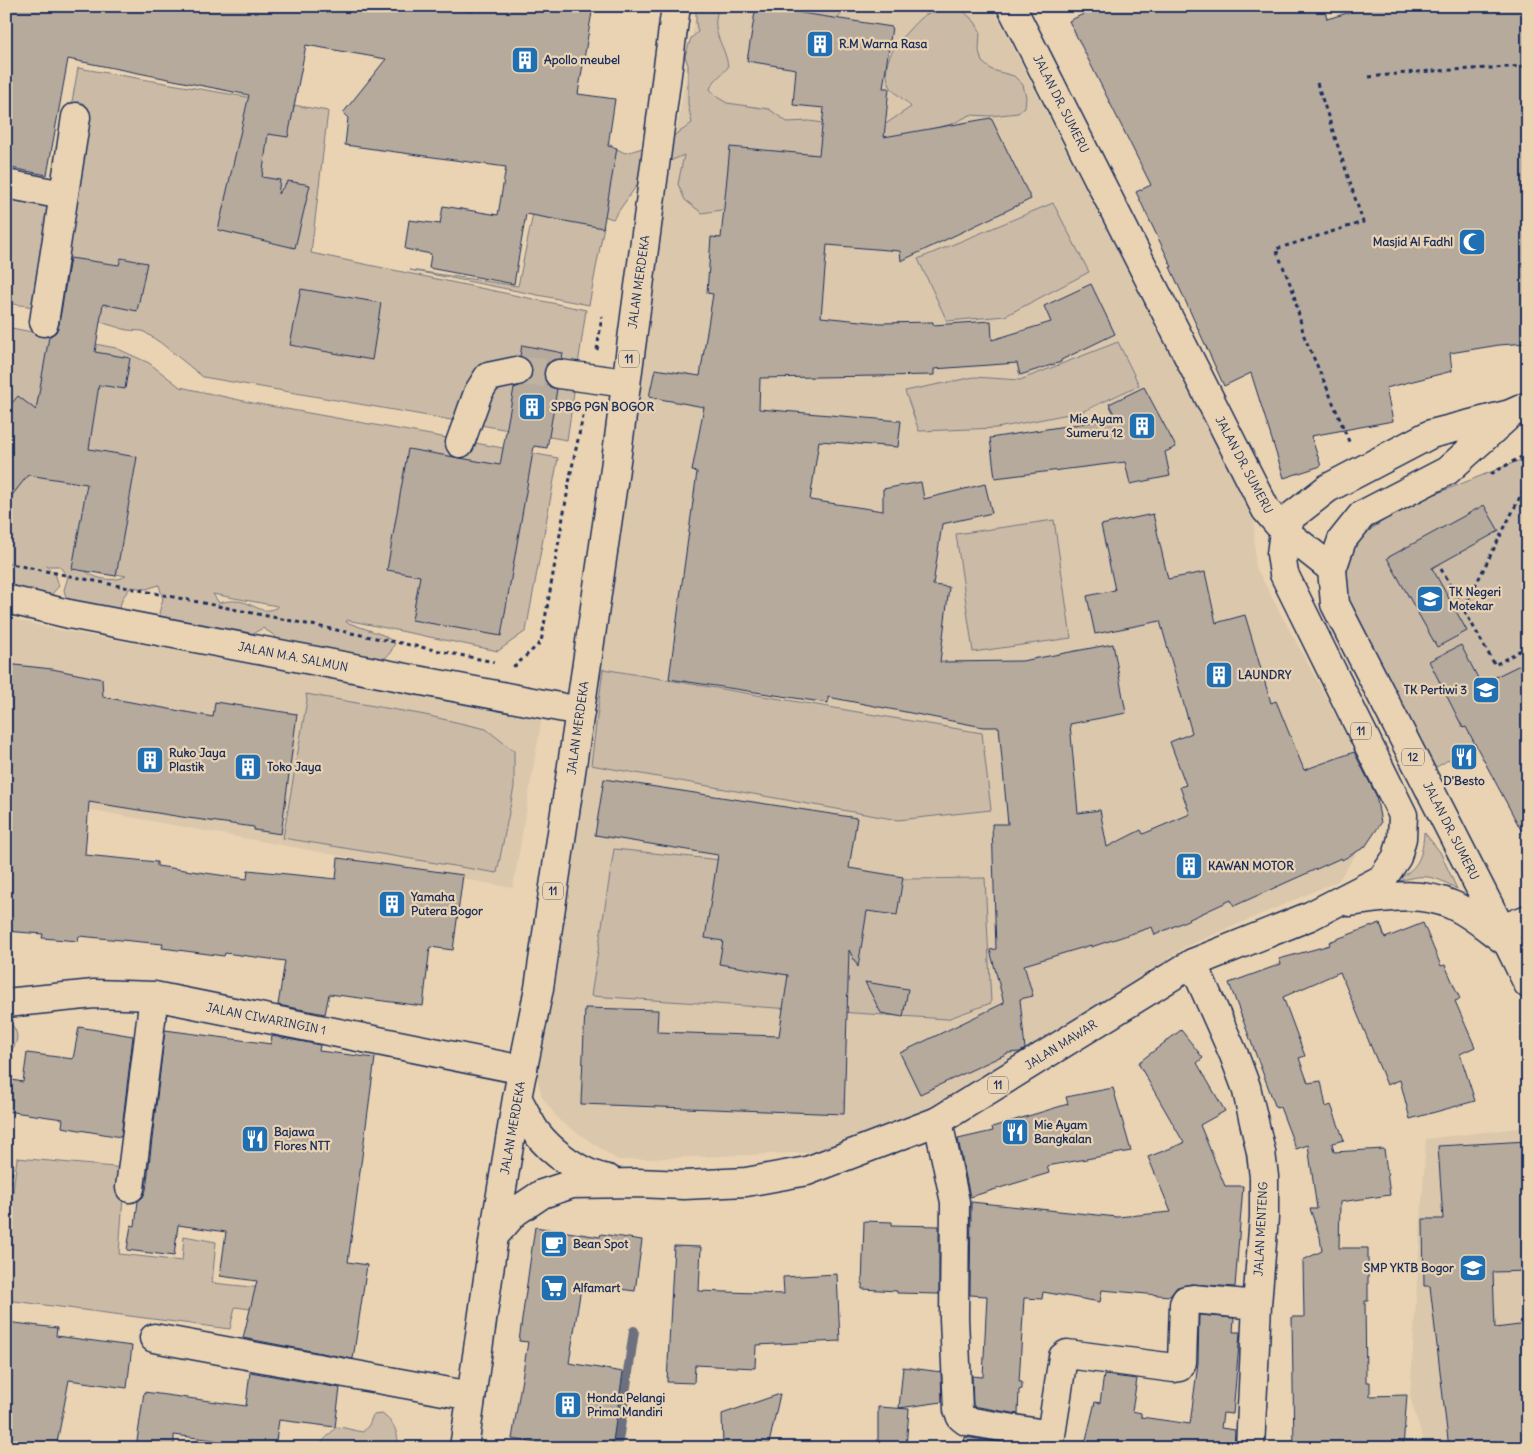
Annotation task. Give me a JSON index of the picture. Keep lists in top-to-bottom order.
{
  "streets": {
    "main road": [
      "JALAN DR. SUMERU",
      "JALAN MERDEKA",
      "11",
      "JALAN M.A. SALMUN",
      "12",
      "JALAN CIWARINGIN 1",
      "JALAN MAWAR",
      "JALAN MENTENG"
    ]
  },
  "crossings": [
    ["JALAN DR. SUMERU", "11"],
    ["JALAN MERDEKA", "11"],
    ["JALAN MERDEKA", "JALAN M.A. SALMUN"],
    ["JALAN MERDEKA", "JALAN CIWARINGIN 1"],
    ["11", "JALAN MAWAR"],
    ["JALAN MAWAR", "JALAN MENTENG"]
  ],
  "places": {
    "building": [
      "R.M Warna Rasa",
      "Apollo meubel",
      "SPBG PGN BOGOR",
      "Mie Ayam Sumeru 12",
      "LAUNDRY",
      "Ruko Jaya Plastik",
      "Toko Jaya",
      "KAWAN MOTOR",
      "Yamaha Putera Bogor",
      "Honda Pelangi Prima Mandiri"
    ],
    "mosque": ["Masjid Al Fadhl"],
    "school or university": ["TK Negeri Motekar", "TK Pertiwi 3", "SMP YKTB Bogor"],
    "restaurant": ["D'Besto", "Mie Ayam Bangkalan", "Bajawa Flores NTT"],
    "cafe": ["Bean Spot"],
    "supermarket": ["Alfamart"]
  }
}
